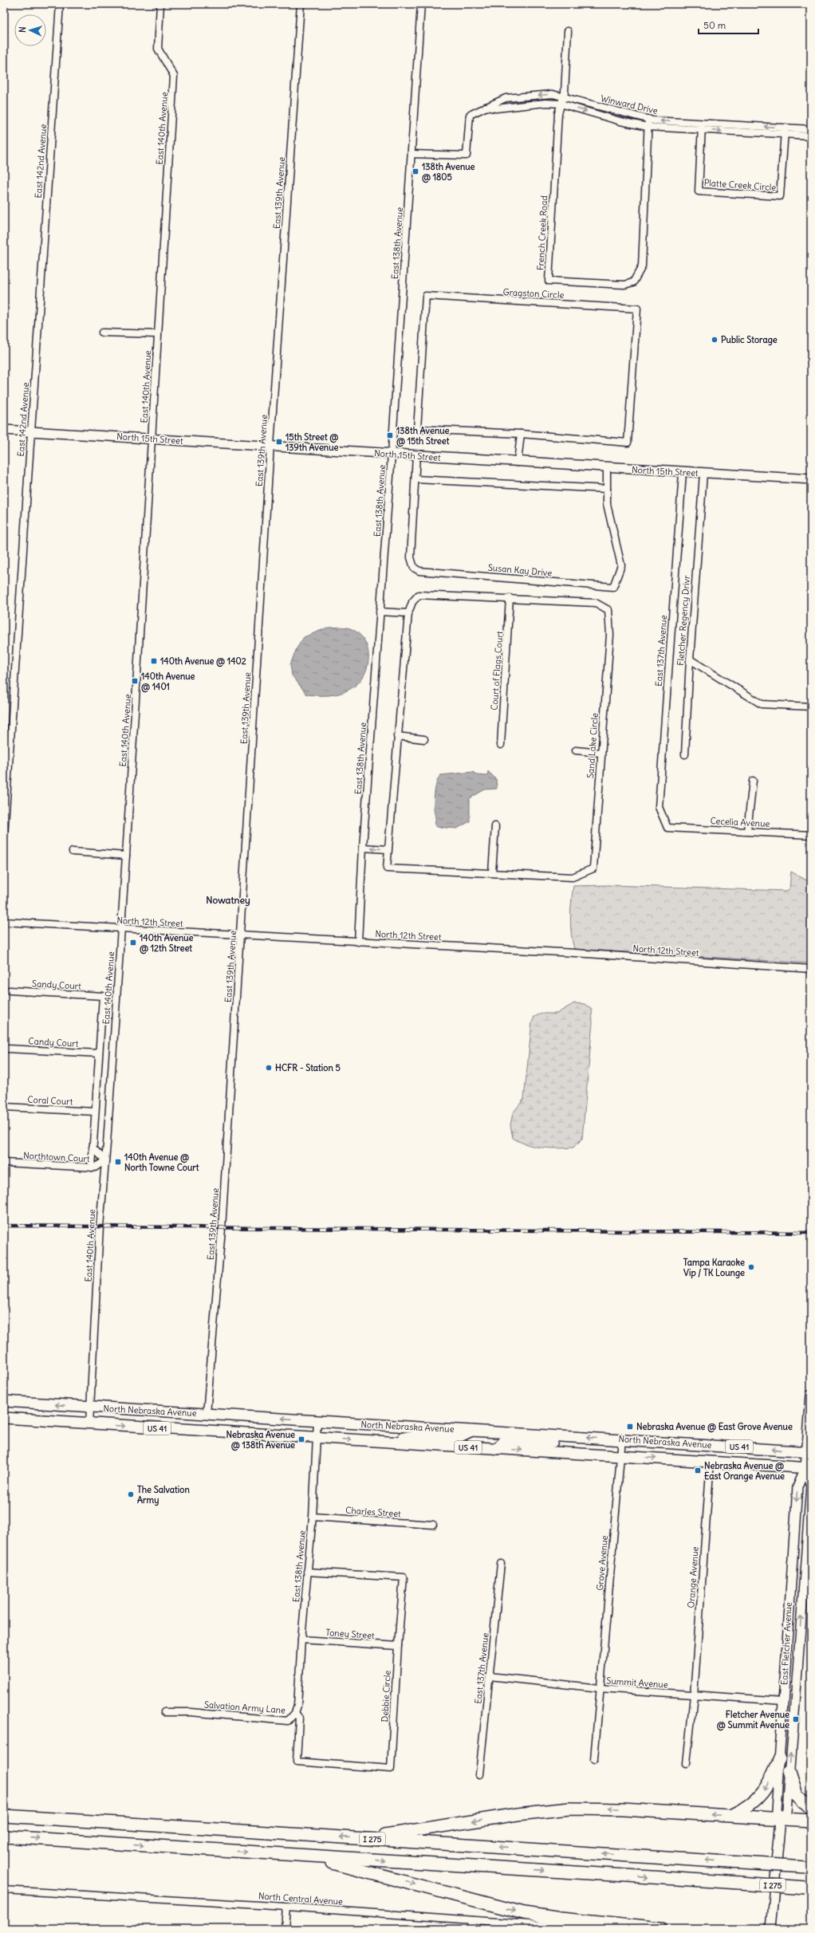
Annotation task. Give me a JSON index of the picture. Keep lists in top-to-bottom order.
{
  "streets": {
    "highway": ["I 275"],
    "main road": [
      "North 15th Street",
      "North Nebraska Avenue",
      "US 41",
      "East Fletcher Avenue"
    ],
    "street": [
      "Winward Drive",
      "East 140th Avenue",
      "East 142nd Avenue",
      "Platte Creek Circle",
      "East 139th Avenue",
      "French Creek Road",
      "East 138th Avenue",
      "Gragston Circle",
      "Susan Kay Drive",
      "Fletcher Regency Drivr",
      "East 137th Avenue",
      "Court of Flags Court",
      "Sand Lake Circle",
      "Cecelia Avenue",
      "North 12th Street",
      "Sandy Court",
      "Candy Court",
      "Coral Court",
      "Northtown Court",
      "Charles Street",
      "Grove Avenue",
      "Orange Avenue",
      "Toney Street",
      "Summit Avenue",
      "Debbie Circle",
      "Salvation Army Lane",
      "North Central Avenue"
    ]
  },
  "crossings": [
    ["Winward Drive", "Platte Creek Circle"],
    ["Winward Drive", "French Creek Road"],
    ["Winward Drive", "East 138th Avenue"],
    ["East 140th Avenue", "North 15th Street"],
    ["East 140th Avenue", "North 12th Street"],
    ["East 140th Avenue", "Northtown Court"],
    ["East 140th Avenue", "North Nebraska Avenue"],
    ["East 142nd Avenue", "North 15th Street"],
    ["East 139th Avenue", "North 15th Street"],
    ["East 139th Avenue", "North 12th Street"],
    ["East 139th Avenue", "North Nebraska Avenue"],
    ["East 138th Avenue", "North 15th Street"],
    ["East 138th Avenue", "North 12th Street"],
    ["East 138th Avenue", "North Nebraska Avenue"],
    ["East 138th Avenue", "Charles Street"],
    ["East 138th Avenue", "Toney Street"],
    ["East 138th Avenue", "Debbie Circle"],
    ["East 138th Avenue", "Salvation Army Lane"],
    ["North 15th Street", "Susan Kay Drive"],
    ["North 15th Street", "Fletcher Regency Drivr"],
    ["North 15th Street", "East 137th Avenue"],
    ["East 137th Avenue", "Cecelia Avenue"],
    ["East 137th Avenue", "Summit Avenue"],
    ["Court of Flags Court", "Sand Lake Circle"],
    ["Sandy Court", "Candy Court"],
    ["North Nebraska Avenue", "Grove Avenue"],
    ["North Nebraska Avenue", "Orange Avenue"],
    ["North Nebraska Avenue", "East Fletcher Avenue"],
    ["Grove Avenue", "Summit Avenue"],
    ["Orange Avenue", "Summit Avenue"],
    ["Toney Street", "Debbie Circle"],
    ["East Fletcher Avenue", "Summit Avenue"],
    ["Debbie Circle", "Salvation Army Lane"]
  ],
  "districts": ["Nowatney"],
  "places": {
    "transit": [
      "138th Avenue @ 1805",
      "138th Avenue @ 15th Street",
      "15th Street @ 139th Avenue",
      "140th Avenue @ 1402",
      "140th Avenue @ 1401",
      "140th Avenue @ 12th Street",
      "140th Avenue @ North Towne Court",
      "Nebraska Avenue @ East Grove Avenue",
      "Nebraska Avenue @ 138th Avenue",
      "Nebraska Avenue @ East Orange Avenue",
      "Fletcher Avenue @ Summit Avenue"
    ],
    "other": [
      "Public Storage",
      "HCFR - Station 5",
      "Tampa Karaoke Vip / TK Lounge",
      "The Salvation Army"
    ]
  },
  "scale_bar": "50 m",
  "north": "left"
}
